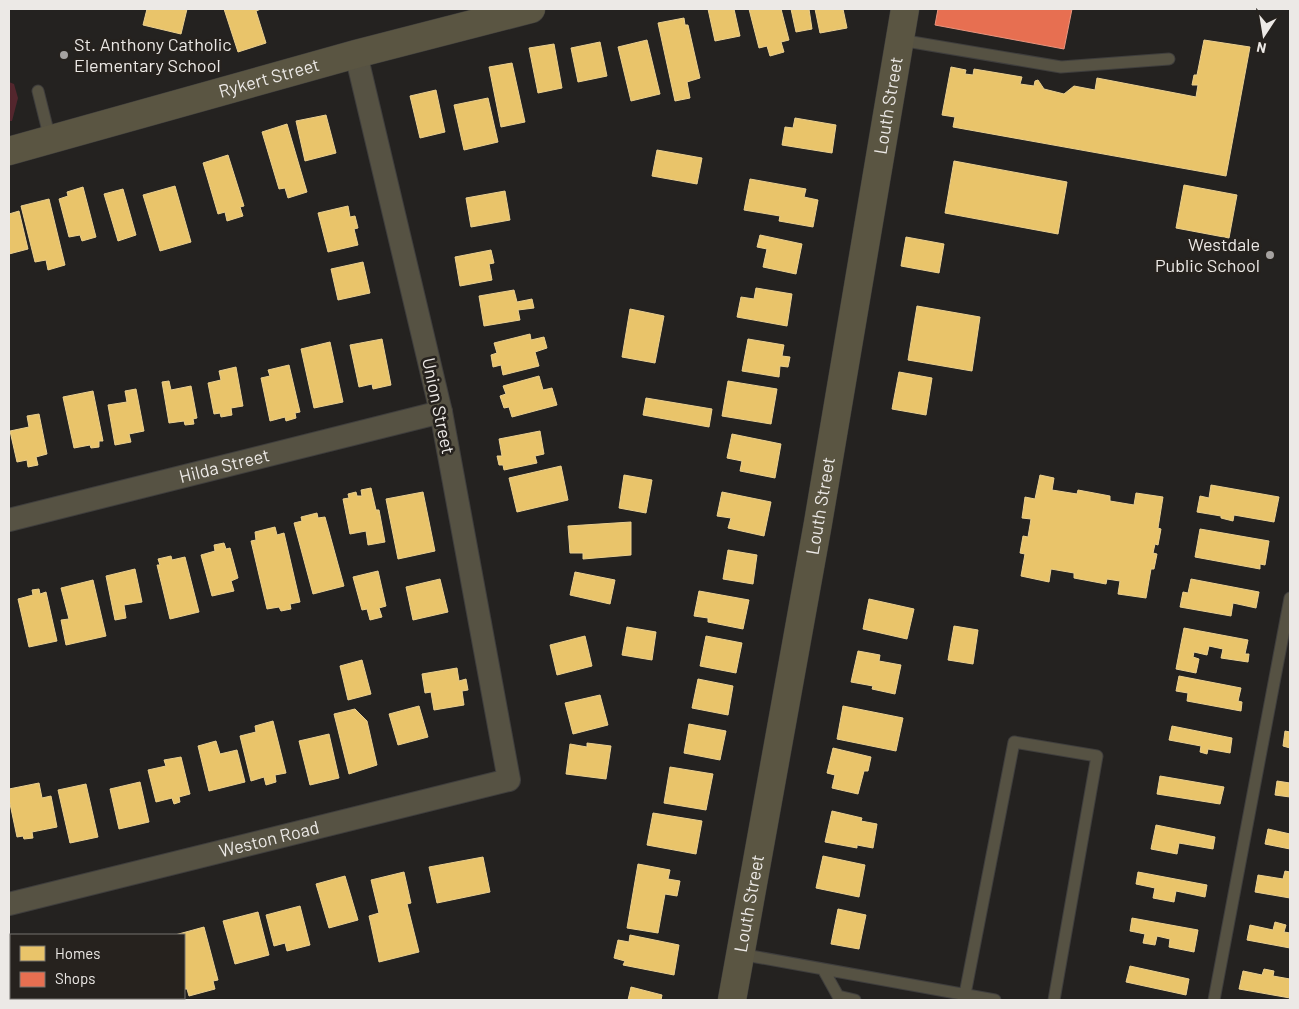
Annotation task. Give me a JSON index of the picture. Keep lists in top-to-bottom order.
{
  "streets": {
    "main road": ["Rykert Street", "Louth Street"],
    "street": ["Union Street", "Hilda Street", "Weston Road"]
  },
  "crossings": [
    ["Rykert Street", "Union Street"],
    ["Union Street", "Hilda Street"],
    ["Union Street", "Weston Road"]
  ],
  "places": ["St. Anthony Catholic Elementary School", "Westdale Public School"],
  "legend": ["Homes", "Shops"],
  "north": "bottom"
}
